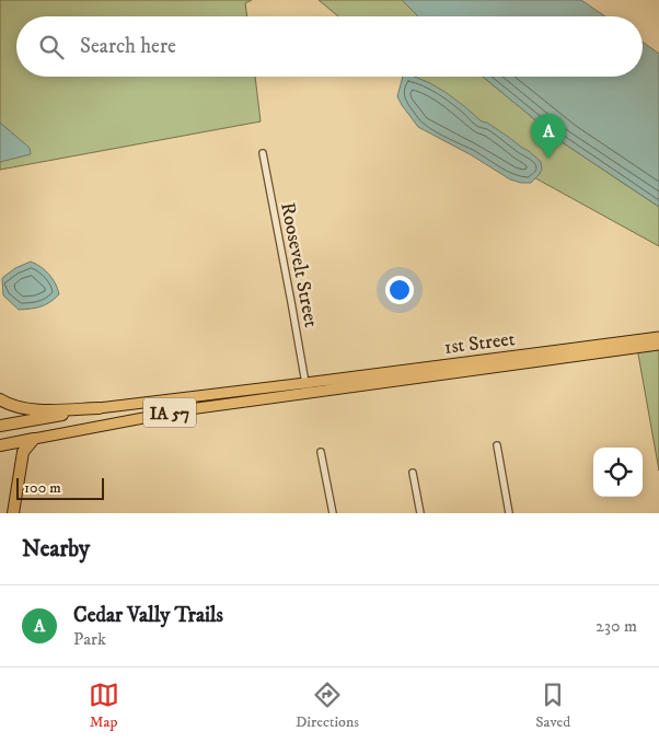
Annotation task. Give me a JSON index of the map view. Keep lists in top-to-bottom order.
{
  "streets": {
    "highway": ["IA 57"],
    "main road": ["1st Street"],
    "street": ["Roosevelt Street"]
  },
  "crossings": [
    ["Roosevelt Street", "1st Street"],
    ["Roosevelt Street", "IA 57"],
    ["1st Street", "IA 57"]
  ],
  "scale_bar": "100 m",
  "page": {
    "search": "Search here",
    "pins": "A",
    "scale": "100 m",
    "heading": "Nearby",
    "list": [
      {
        "mark": "A",
        "name": "Cedar Vally Trails",
        "note": "Park",
        "value": "230 m"
      }
    ],
    "nav": ["Map", "Directions", "Saved"]
  }
}
